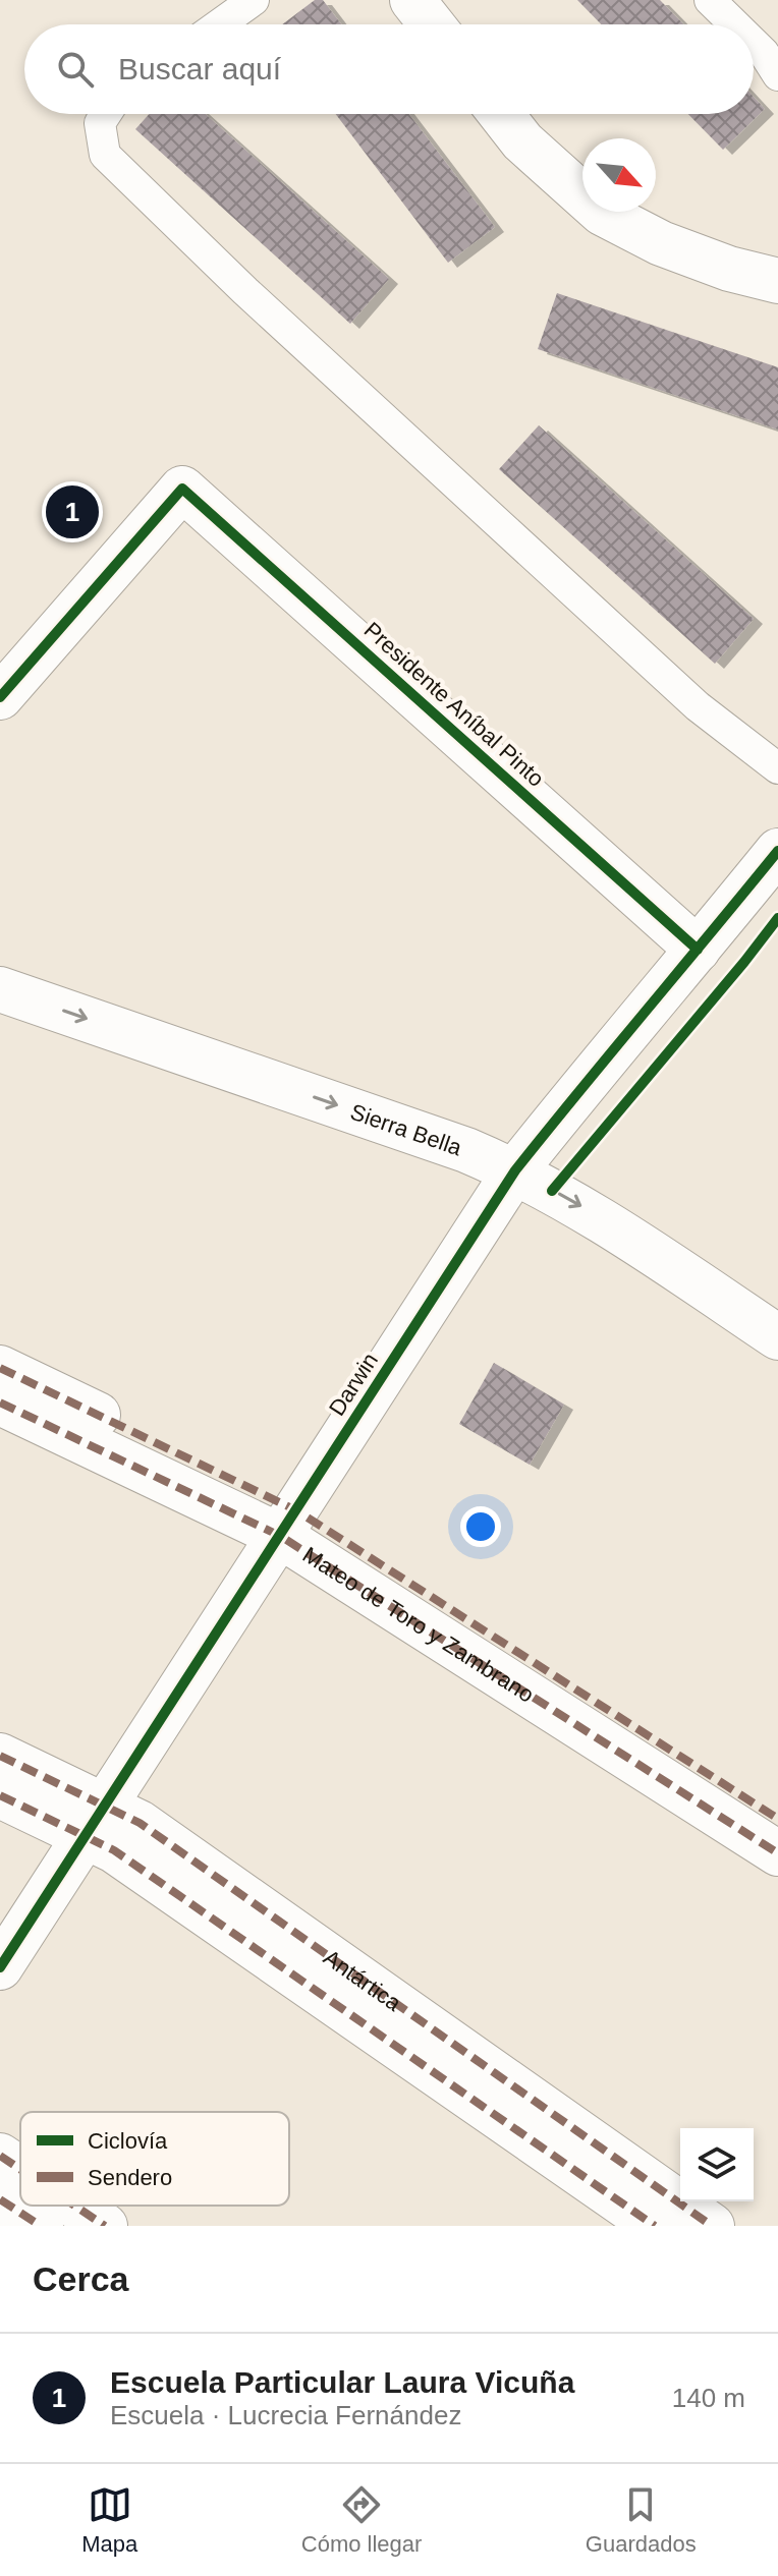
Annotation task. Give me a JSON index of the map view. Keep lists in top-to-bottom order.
{
  "streets": {
    "street": [
      "Presidente Aníbal Pinto",
      "Sierra Bella",
      "Darwin",
      "Mateo de Toro y Zambrano",
      "Antártica"
    ]
  },
  "crossings": [
    ["Presidente Aníbal Pinto", "Darwin"],
    ["Sierra Bella", "Darwin"],
    ["Darwin", "Mateo de Toro y Zambrano"],
    ["Darwin", "Antártica"]
  ],
  "one_way": ["Sierra Bella"],
  "legend": ["Ciclovía", "Sendero"],
  "north": "bottom right",
  "page": {
    "search": "Buscar aquí",
    "pins": "1",
    "heading": "Cerca",
    "list": [
      {
        "mark": "1",
        "name": "Escuela Particular Laura Vicuña",
        "note": "Escuela · Lucrecia Fernández",
        "value": "140 m"
      }
    ],
    "nav": ["Mapa", "Cómo llegar", "Guardados"]
  }
}
